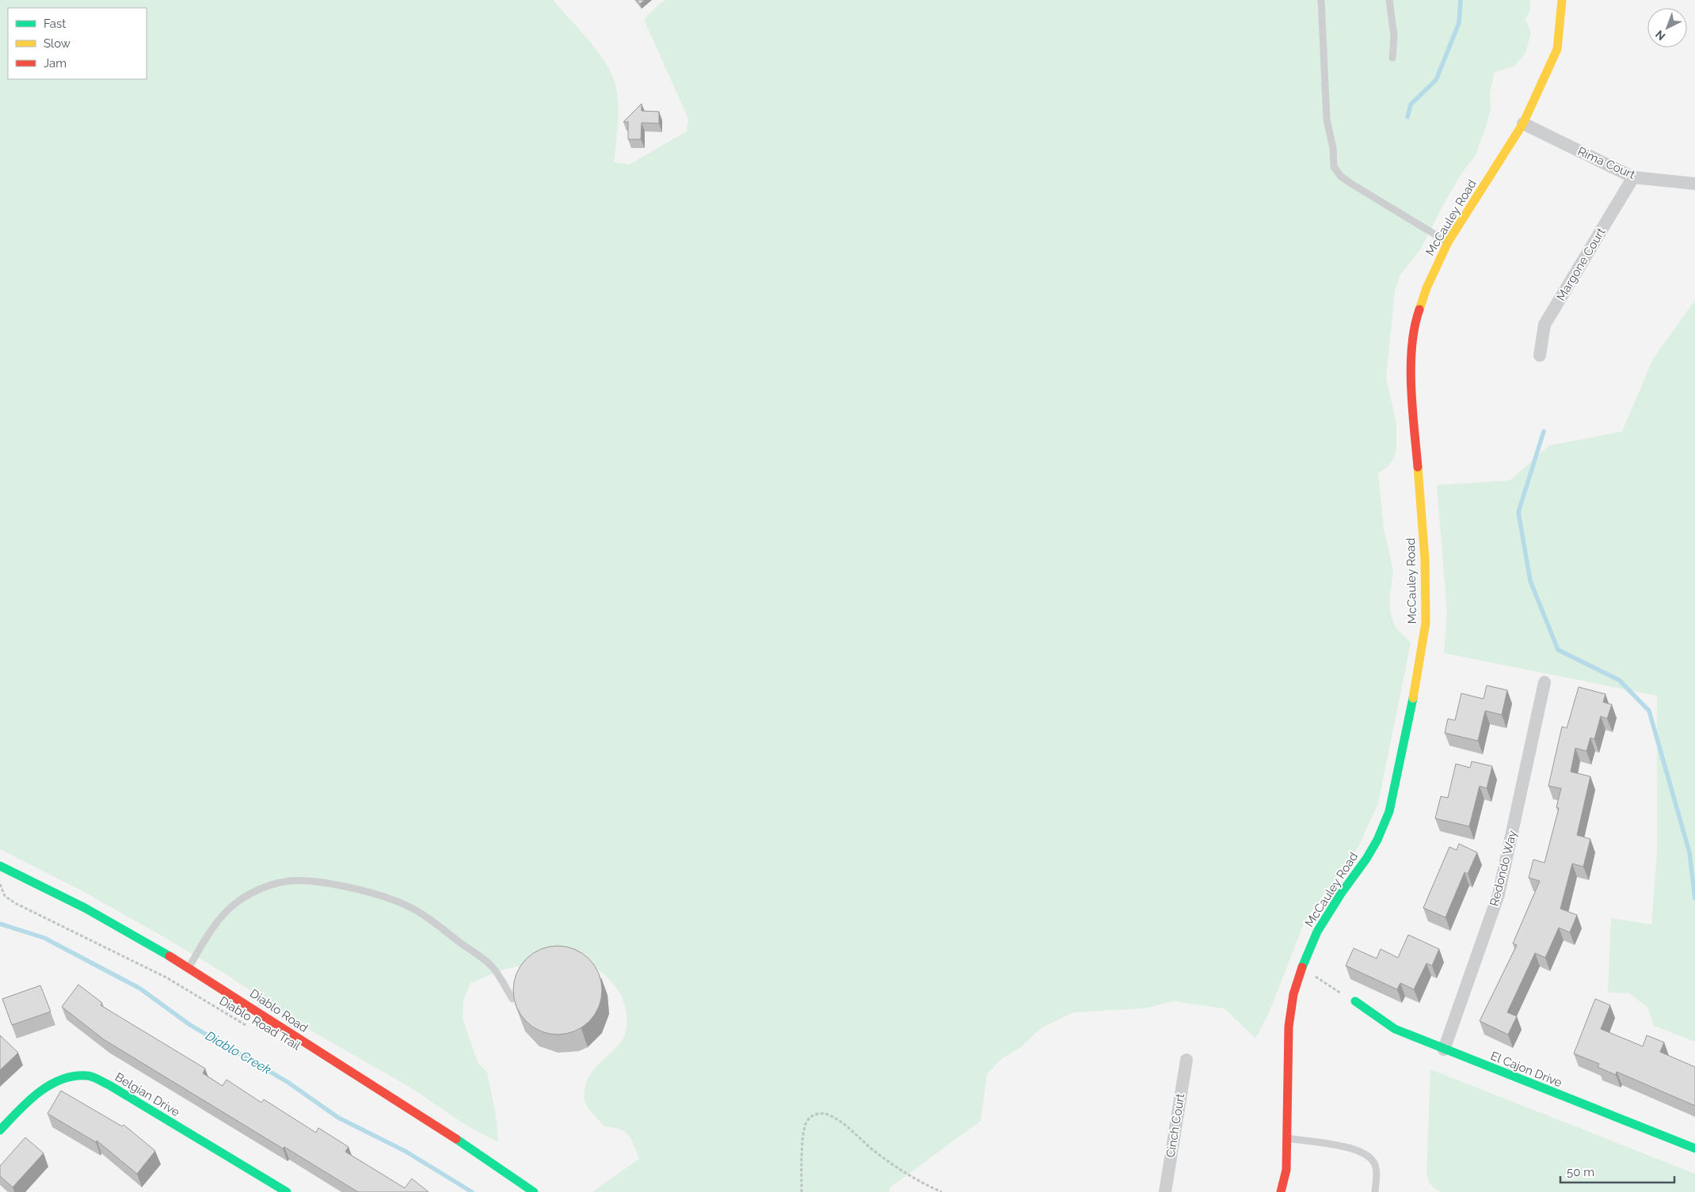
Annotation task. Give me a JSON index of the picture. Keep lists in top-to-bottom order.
{
  "streets": {
    "street": [
      "Rima Court",
      "McCauley Road",
      "Margone Court",
      "Redondo Way",
      "Diablo Road",
      "El Cajon Drive",
      "Belgian Drive",
      "Cinch Court"
    ],
    "path": ["Diablo Road Trail"]
  },
  "crossings": [
    ["Rima Court", "McCauley Road"],
    ["Rima Court", "Margone Court"],
    ["Redondo Way", "El Cajon Drive"]
  ],
  "water": ["Diablo Creek"],
  "legend": ["Fast", "Slow", "Jam"],
  "scale_bar": "50 m",
  "north": "bottom left"
}
